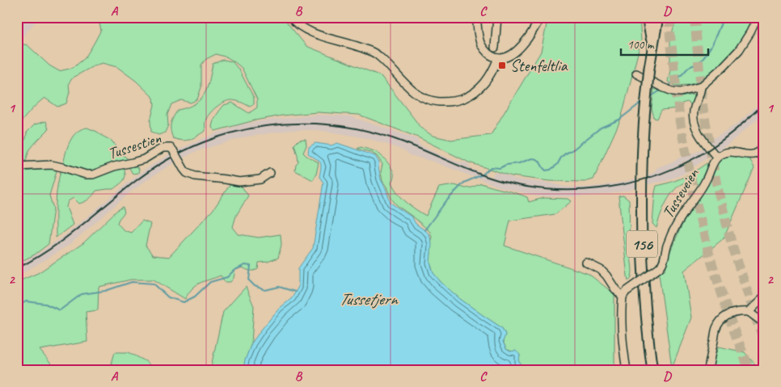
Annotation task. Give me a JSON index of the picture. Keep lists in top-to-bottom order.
{
  "streets": {
    "main road": ["156"],
    "street": ["Tussestien", "Tusseveien"]
  },
  "water": ["Tussetjern"],
  "places": {
    "transit": ["Stenfeltlia"]
  },
  "scale_bar": "100 m",
  "grid": {
    "columns": [
      "A",
      "B",
      "C",
      "D"
    ],
    "rows": ["1", "2"]
  }
}
